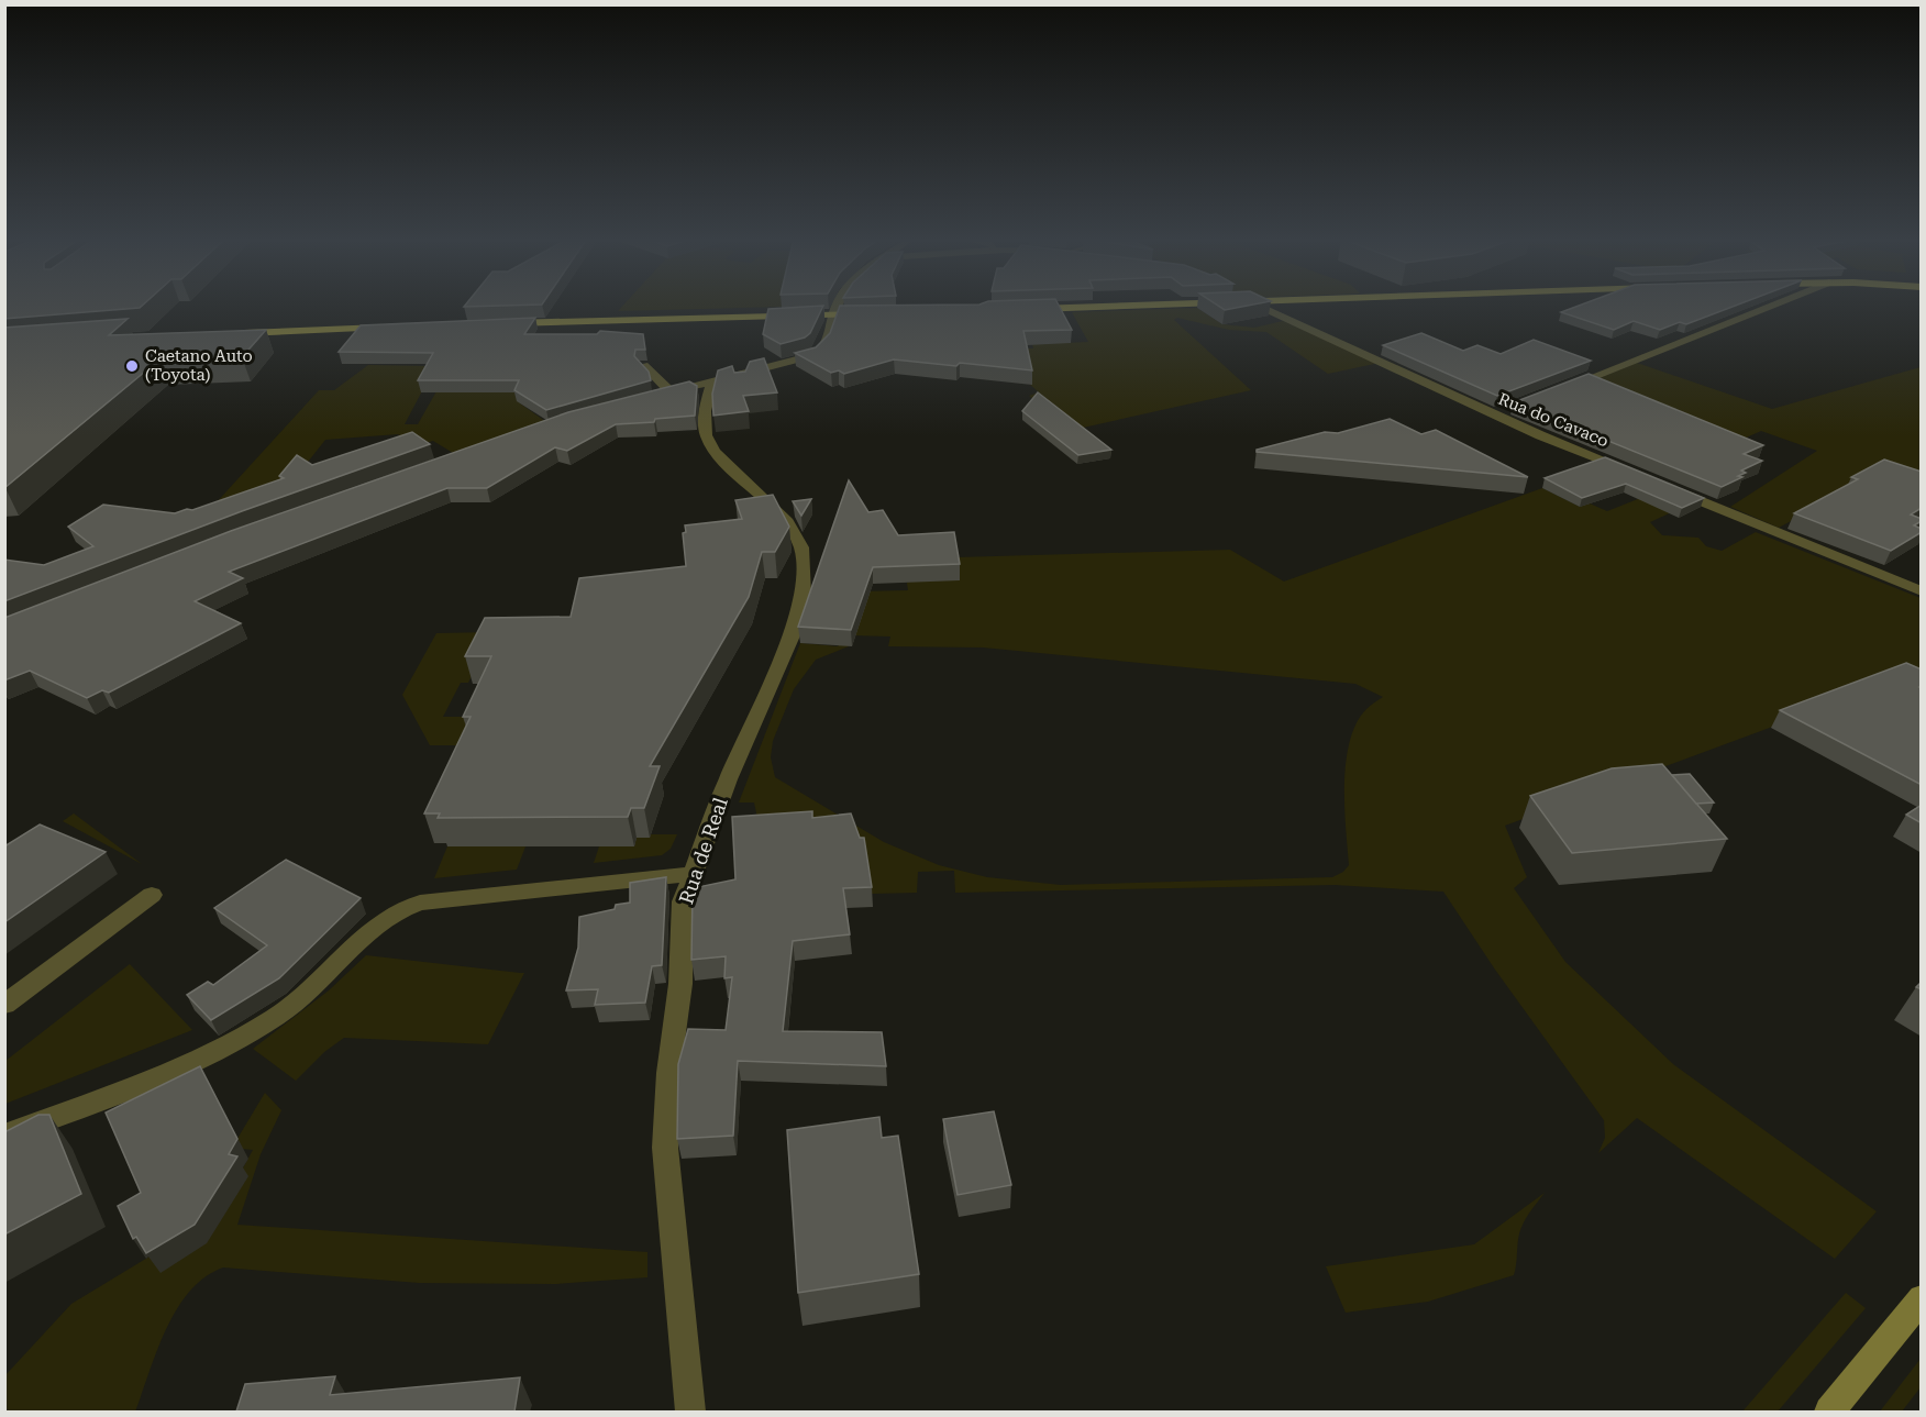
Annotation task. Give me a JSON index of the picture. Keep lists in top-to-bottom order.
{
  "streets": {
    "street": ["Rua do Cavaco", "Rua de Real"]
  },
  "places": ["Caetano Auto (Toyota)"]
}
